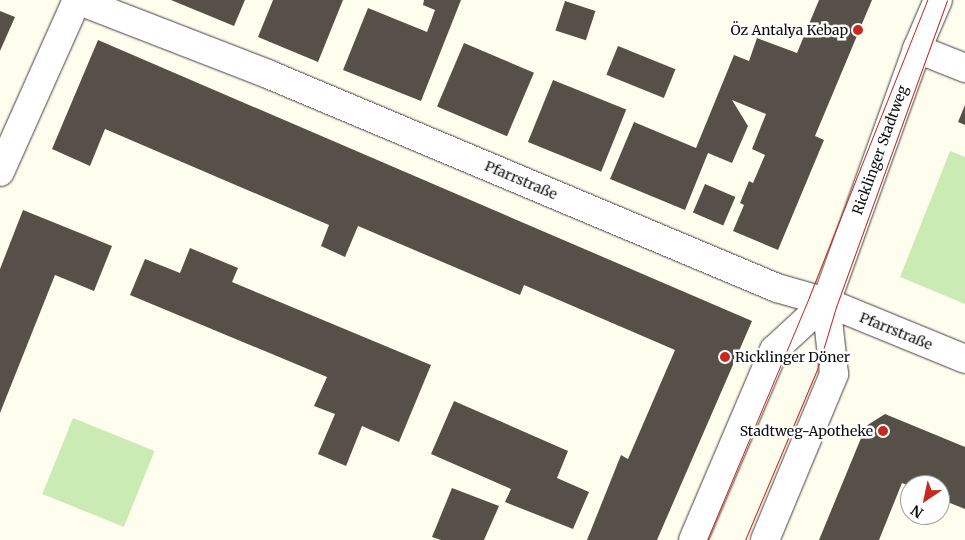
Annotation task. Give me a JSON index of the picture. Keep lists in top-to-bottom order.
{
  "streets": {
    "street": ["Ricklinger Stadtweg", "Pfarrstraße"]
  },
  "crossings": [
    ["Ricklinger Stadtweg", "Pfarrstraße"]
  ],
  "places": ["Öz Antalya Kebap", "Ricklinger Döner", "Stadtweg-Apotheke"],
  "north": "bottom left"
}
